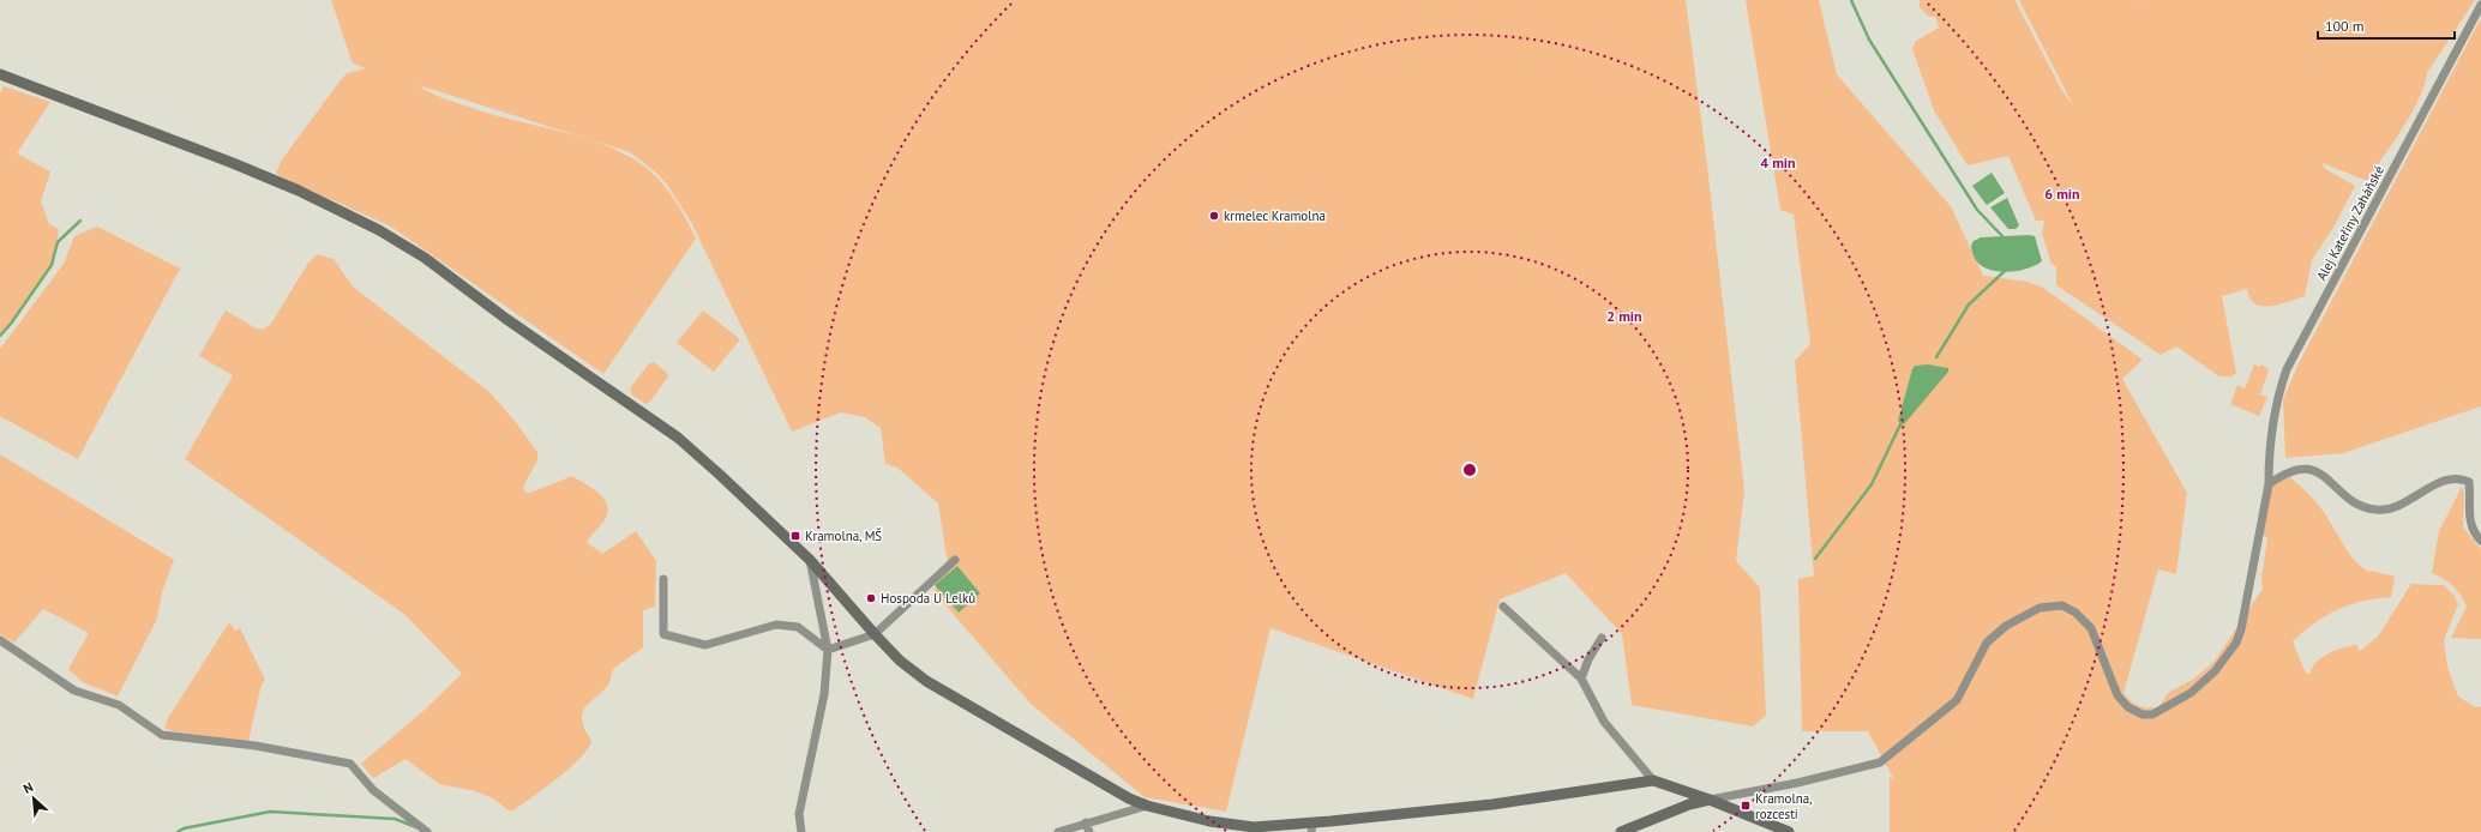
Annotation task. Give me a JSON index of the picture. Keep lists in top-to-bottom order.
{
  "streets": {
    "street": ["Alej Kateřiny Zaháňské"]
  },
  "places": {
    "other": ["krmelec Kramolna", "Hospoda U Lelků"],
    "transit": ["Kramolna, MŠ", "Kramolna, rozcestí"]
  },
  "scale_bar": "100 m",
  "north": "top left",
  "rings": ["4 min", "6 min", "2 min"]
}
